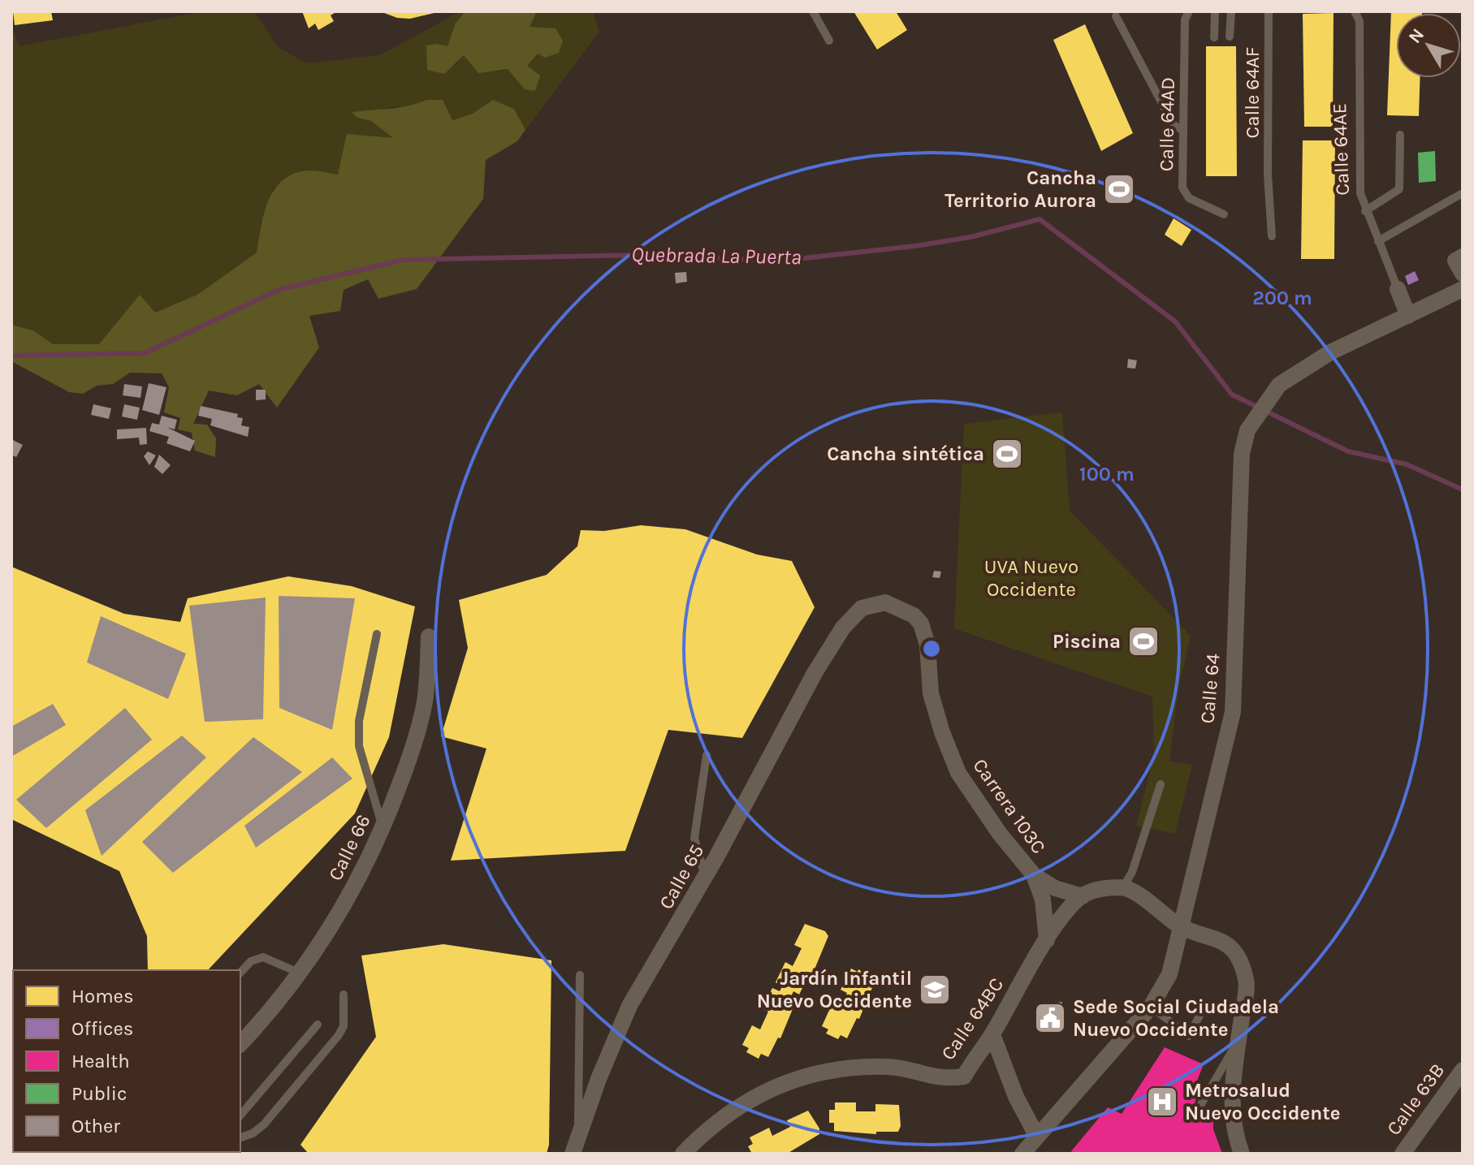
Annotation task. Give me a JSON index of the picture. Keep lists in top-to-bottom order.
{
  "streets": {
    "street": [
      "Calle 64AE",
      "Calle 64",
      "Carrera 103C",
      "Calle 66",
      "Calle 65",
      "Calle 64BC",
      "Calle 63B"
    ],
    "lane": ["Calle 64AF", "Calle 64AD"]
  },
  "crossings": [
    ["Calle 64AE", "Calle 64"],
    ["Carrera 103C", "Calle 65"]
  ],
  "water": ["Quebrada La Puerta"],
  "parks": ["UVA Nuevo Occidente"],
  "places": {
    "sports": ["Cancha Territorio Aurora", "Cancha sintética", "Piscina"],
    "school or university": ["Jardín Infantil Nuevo Occidente"],
    "public building": ["Sede Social Ciudadela Nuevo Occidente"],
    "hospital": ["Metrosalud Nuevo Occidente"]
  },
  "legend": [
    "Homes",
    "Offices",
    "Health",
    "Public",
    "Other"
  ],
  "north": "top left",
  "rings": ["200 m", "100 m"]
}
